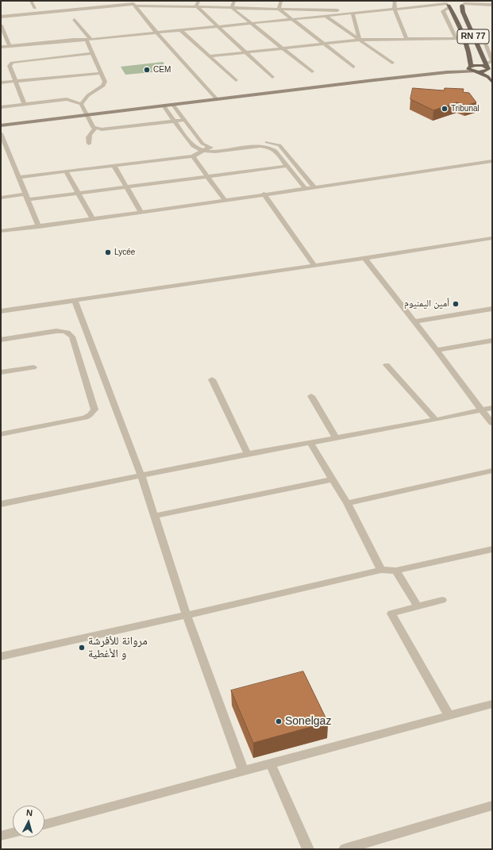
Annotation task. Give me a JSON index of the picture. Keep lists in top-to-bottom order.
{
  "streets": {
    "main road": ["RN 77"]
  },
  "places": [
    "CEM",
    "Tribunal",
    "Lycée",
    "أمين اليمنيوم",
    "مروانة للأفرشة و الأغطية",
    "Sonelgaz"
  ],
  "north": "top"
}
